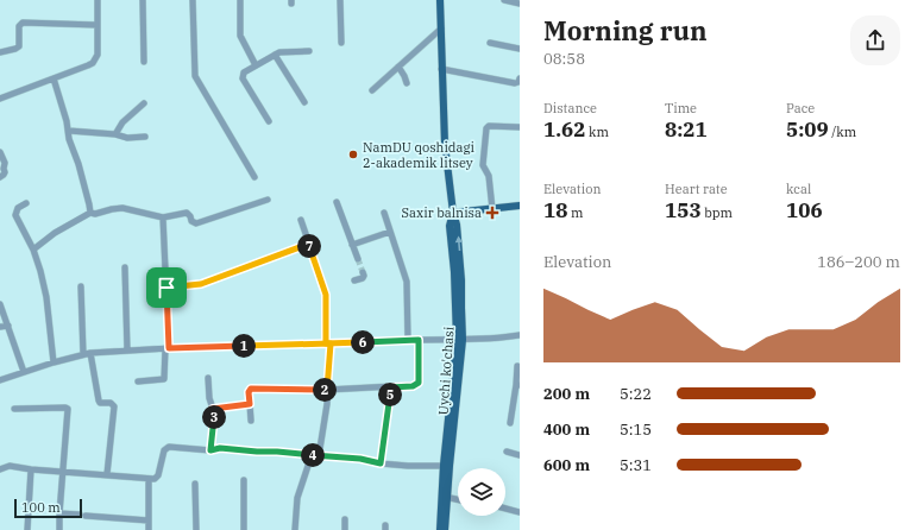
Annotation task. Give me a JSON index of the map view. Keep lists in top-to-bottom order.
{
  "streets": {
    "main road": ["Uychi ko'chasi"]
  },
  "places": {
    "other": ["NamDU qoshidagi 2-akademik litsey"],
    "health": ["Saxir balnisa"]
  },
  "scale_bar": "100 m",
  "page": {
    "heading": ["Morning run", "08:58"],
    "stats": [
      ["Distance", "1.62 km"],
      ["Time", "8:21"],
      ["Pace", "5:09 /km"],
      ["Elevation", "18 m"],
      ["Heart rate", "153 bpm"],
      ["kcal", "106"]
    ],
    "pins": [
      "7",
      "6",
      "1",
      "2",
      "5",
      "3",
      "4"
    ],
    "chart": ["Elevation", "186–200 m"],
    "list": [
      {
        "name": "200 m",
        "note": "5:22"
      },
      {
        "name": "400 m",
        "note": "5:15"
      },
      {
        "name": "600 m",
        "note": "5:31"
      }
    ],
    "scale": "100 m"
  }
}
